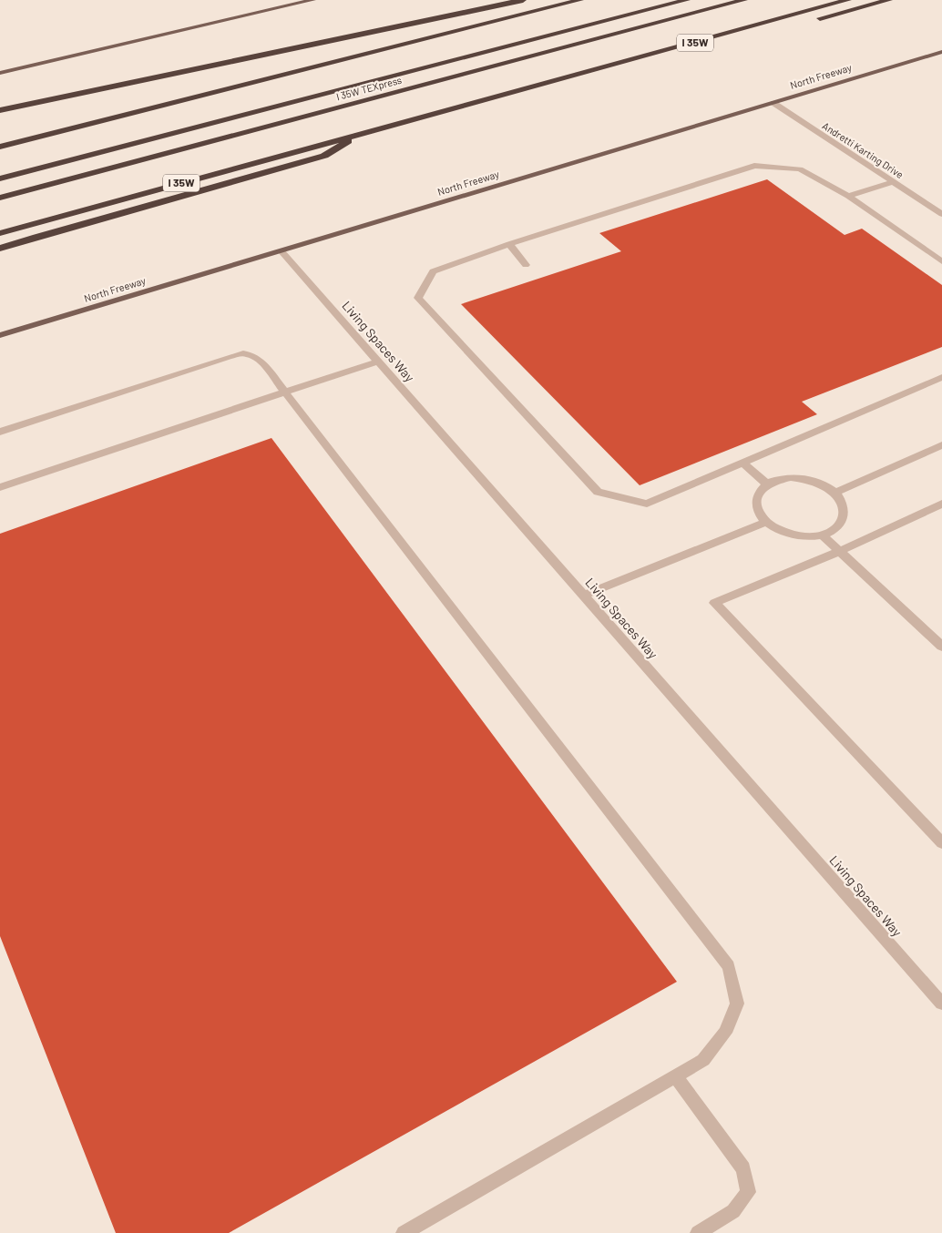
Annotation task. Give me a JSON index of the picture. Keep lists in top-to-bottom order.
{
  "streets": {
    "highway": ["I 35W", "I 35W TEXpress"],
    "main road": ["North Freeway"],
    "street": ["Andretti Karting Drive", "Living Spaces Way"]
  },
  "crossings": [
    ["North Freeway", "Andretti Karting Drive"],
    ["North Freeway", "Living Spaces Way"]
  ]
}
